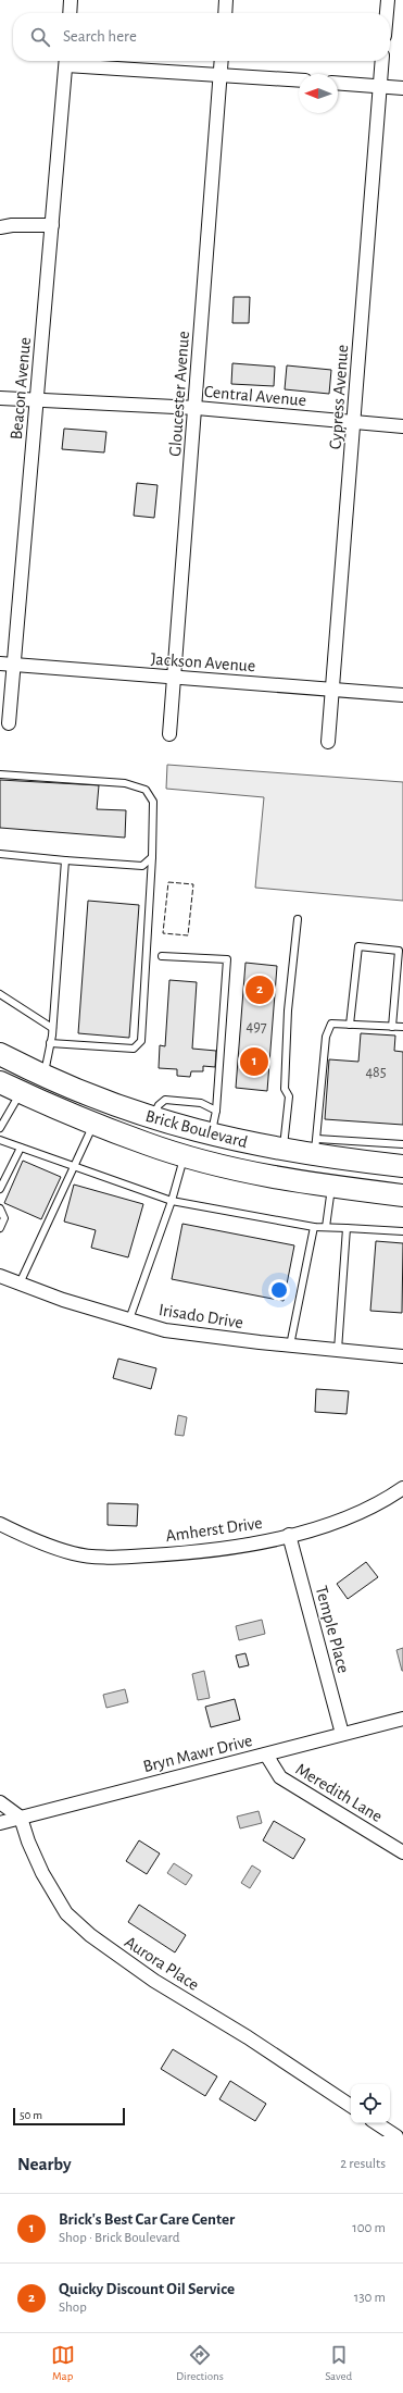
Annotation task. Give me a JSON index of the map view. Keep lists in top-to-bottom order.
{
  "streets": {
    "main road": ["Brick Boulevard"],
    "street": [
      "Beacon Avenue",
      "Gloucester Avenue",
      "Central Avenue",
      "Cypress Avenue",
      "Jackson Avenue",
      "Irisado Drive",
      "Amherst Drive",
      "Temple Place",
      "Bryn Mawr Drive",
      "Meredith Lane",
      "Aurora Place"
    ]
  },
  "crossings": [
    ["Beacon Avenue", "Central Avenue"],
    ["Beacon Avenue", "Jackson Avenue"],
    ["Gloucester Avenue", "Central Avenue"],
    ["Gloucester Avenue", "Jackson Avenue"],
    ["Central Avenue", "Cypress Avenue"],
    ["Cypress Avenue", "Jackson Avenue"],
    ["Amherst Drive", "Temple Place"],
    ["Temple Place", "Bryn Mawr Drive"],
    ["Bryn Mawr Drive", "Meredith Lane"],
    ["Bryn Mawr Drive", "Aurora Place"]
  ],
  "house_numbers": ["497", "485"],
  "scale_bar": "50 m",
  "north": "left",
  "page": {
    "search": "Search here",
    "pins": ["2", "1"],
    "scale": "50 m",
    "heading": ["Nearby", "2 results"],
    "list": [
      {
        "mark": "1",
        "name": "Brick's Best Car Care Center",
        "note": "Shop · Brick Boulevard",
        "value": "100 m"
      },
      {
        "mark": "2",
        "name": "Quicky Discount Oil Service",
        "note": "Shop",
        "value": "130 m"
      }
    ],
    "nav": ["Map", "Directions", "Saved"]
  }
}
